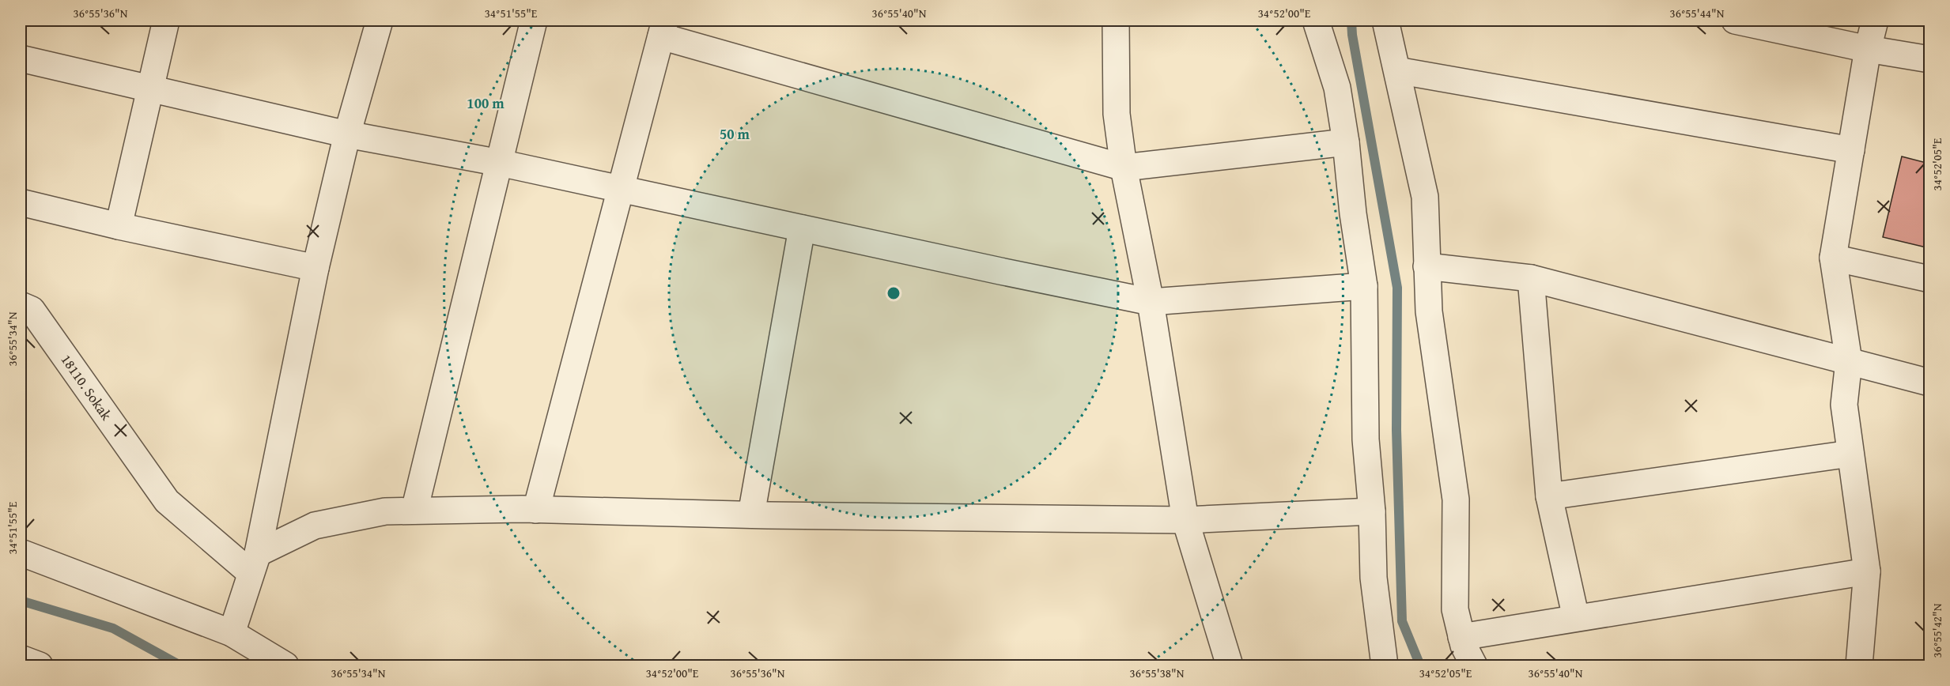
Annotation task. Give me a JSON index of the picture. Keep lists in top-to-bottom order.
{
  "streets": {
    "street": ["18110. Sokak"]
  },
  "coordinates": [
    "36°55'36\"N",
    "34°51'55\"E",
    "36°55'40\"N",
    "34°52'00\"E",
    "36°55'44\"N",
    "34°52'05\"E",
    "36°55'34\"N",
    "36°55'42\"N",
    "36°55'38\"N"
  ],
  "rings": ["100 m", "50 m"]
}
